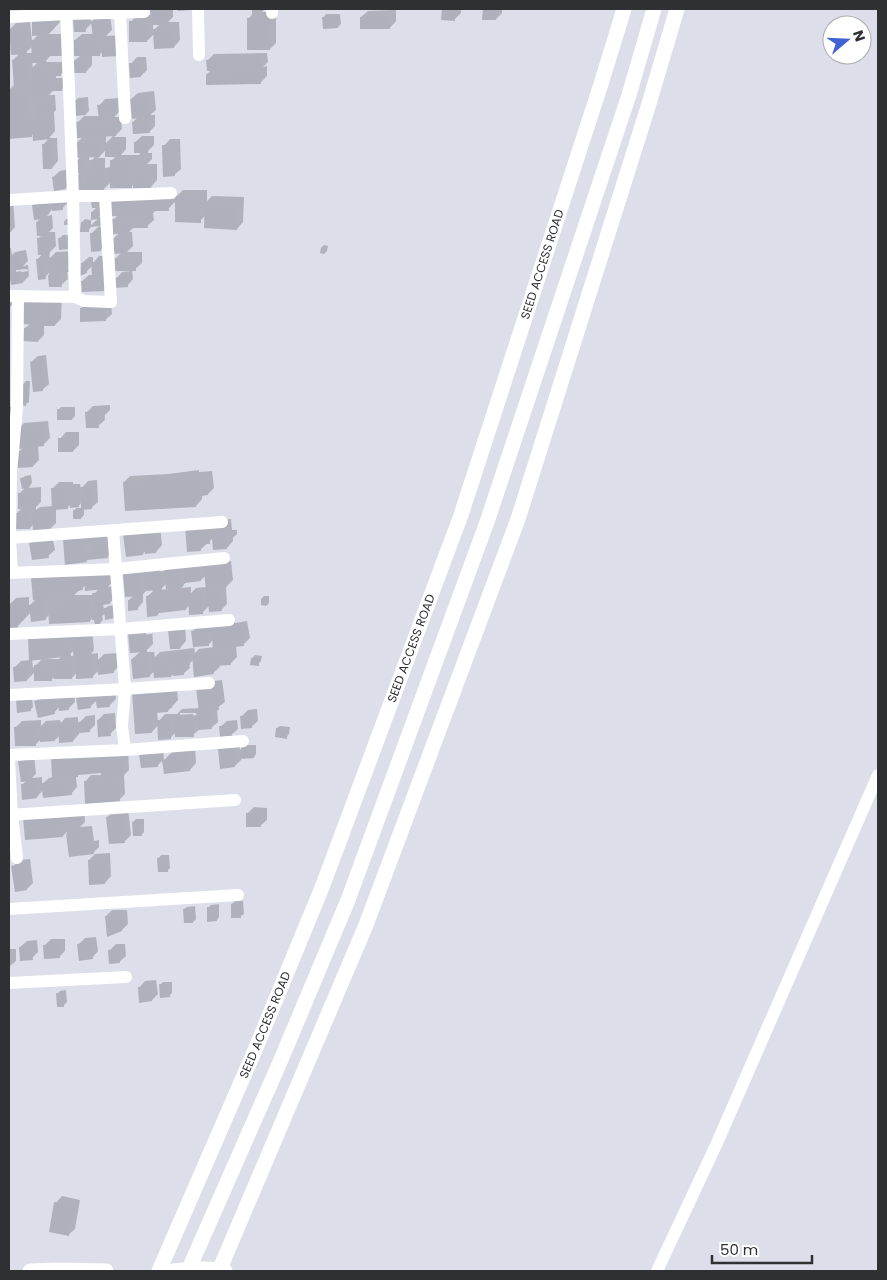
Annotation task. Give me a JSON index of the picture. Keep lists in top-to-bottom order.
{
  "streets": {
    "street": ["SEED ACCESS ROAD"]
  },
  "scale_bar": "50 m",
  "north": "right"
}
